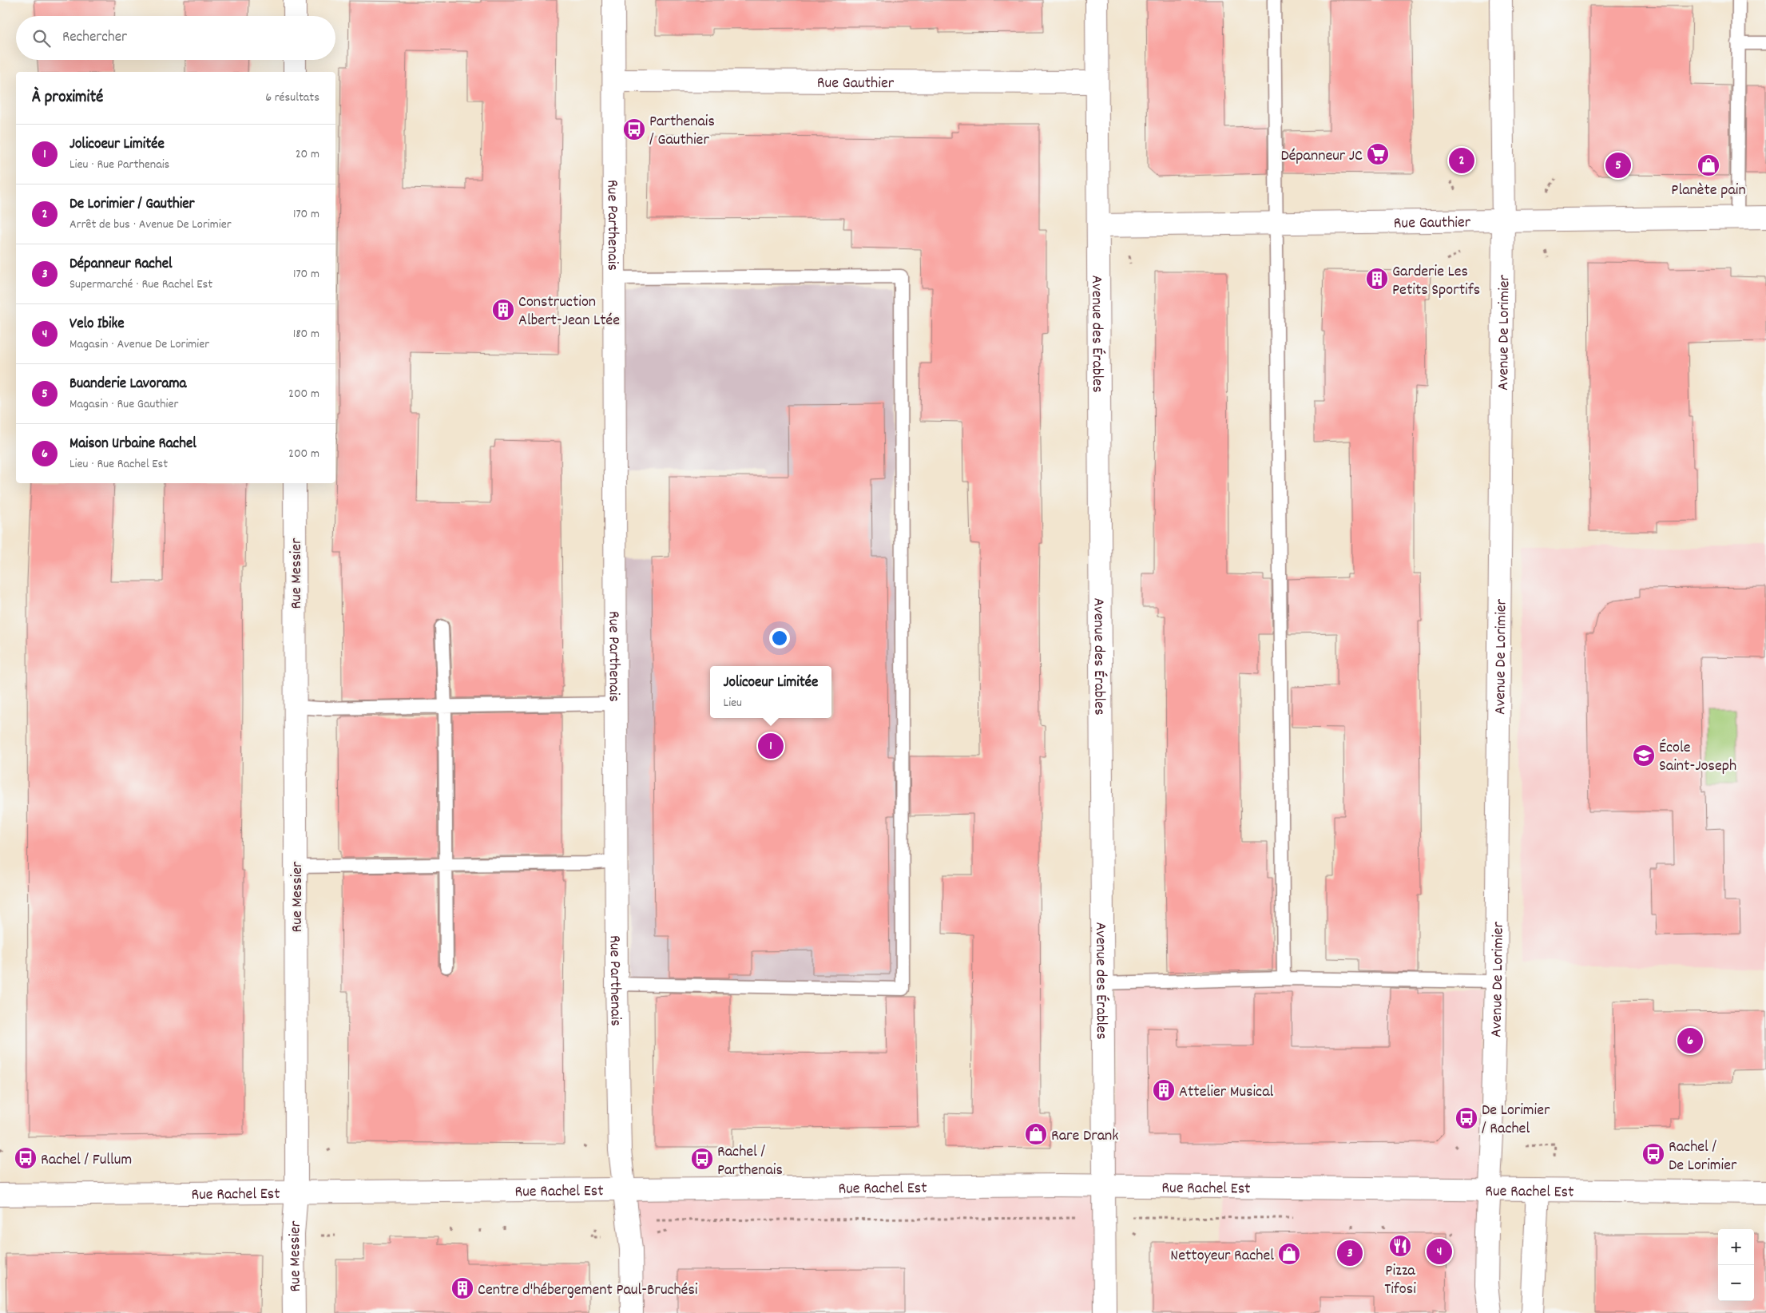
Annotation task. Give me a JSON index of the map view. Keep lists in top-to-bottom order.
{
  "streets": {
    "street": [
      "Rue Gauthier",
      "Rue Parthenais",
      "Avenue des Érables",
      "Avenue De Lorimier",
      "Rue Messier",
      "Rue Rachel Est"
    ]
  },
  "crossings": [
    ["Rue Gauthier", "Rue Parthenais"],
    ["Rue Gauthier", "Avenue des Érables"],
    ["Rue Gauthier", "Avenue De Lorimier"],
    ["Rue Parthenais", "Rue Rachel Est"],
    ["Avenue des Érables", "Rue Rachel Est"],
    ["Avenue De Lorimier", "Rue Rachel Est"],
    ["Rue Messier", "Rue Rachel Est"]
  ],
  "places": {
    "bus stop": [
      "Parthenais / Gauthier",
      "De Lorimier / Rachel",
      "Rachel / De Lorimier",
      "Rachel / Fullum",
      "Rachel / Parthenais"
    ],
    "supermarket": ["Dépanneur JC"],
    "shop": ["Planète pain", "Rare Drank", "Nettoyeur Rachel"],
    "building": [
      "Garderie Les Petits Sportifs",
      "Construction Albert-Jean Ltée",
      "Attelier Musical",
      "Centre d'hébergement Paul-Bruchési"
    ],
    "school or university": ["École Saint-Joseph"],
    "restaurant": ["Pizza Tifosi"]
  },
  "page": {
    "search": "Rechercher",
    "heading": ["À proximité", "6 résultats"],
    "list": [
      {
        "mark": "1",
        "name": "Jolicoeur Limitée",
        "note": "Lieu · Rue Parthenais",
        "value": "20 m"
      },
      {
        "mark": "2",
        "name": "De Lorimier / Gauthier",
        "note": "Arrêt de bus · Avenue De Lorimier",
        "value": "170 m"
      },
      {
        "mark": "3",
        "name": "Dépanneur Rachel",
        "note": "Supermarché · Rue Rachel Est",
        "value": "170 m"
      },
      {
        "mark": "4",
        "name": "Velo Ibike",
        "note": "Magasin · Avenue De Lorimier",
        "value": "180 m"
      },
      {
        "mark": "5",
        "name": "Buanderie Lavorama",
        "note": "Magasin · Rue Gauthier",
        "value": "200 m"
      },
      {
        "mark": "6",
        "name": "Maison Urbaine Rachel",
        "note": "Lieu · Rue Rachel Est",
        "value": "200 m"
      }
    ],
    "pins": [
      "2",
      "5",
      "1",
      "6",
      "4",
      "3"
    ],
    "popup": ["Jolicoeur Limitée", "Lieu"],
    "map_buttons": ["+", "−"]
  }
}
